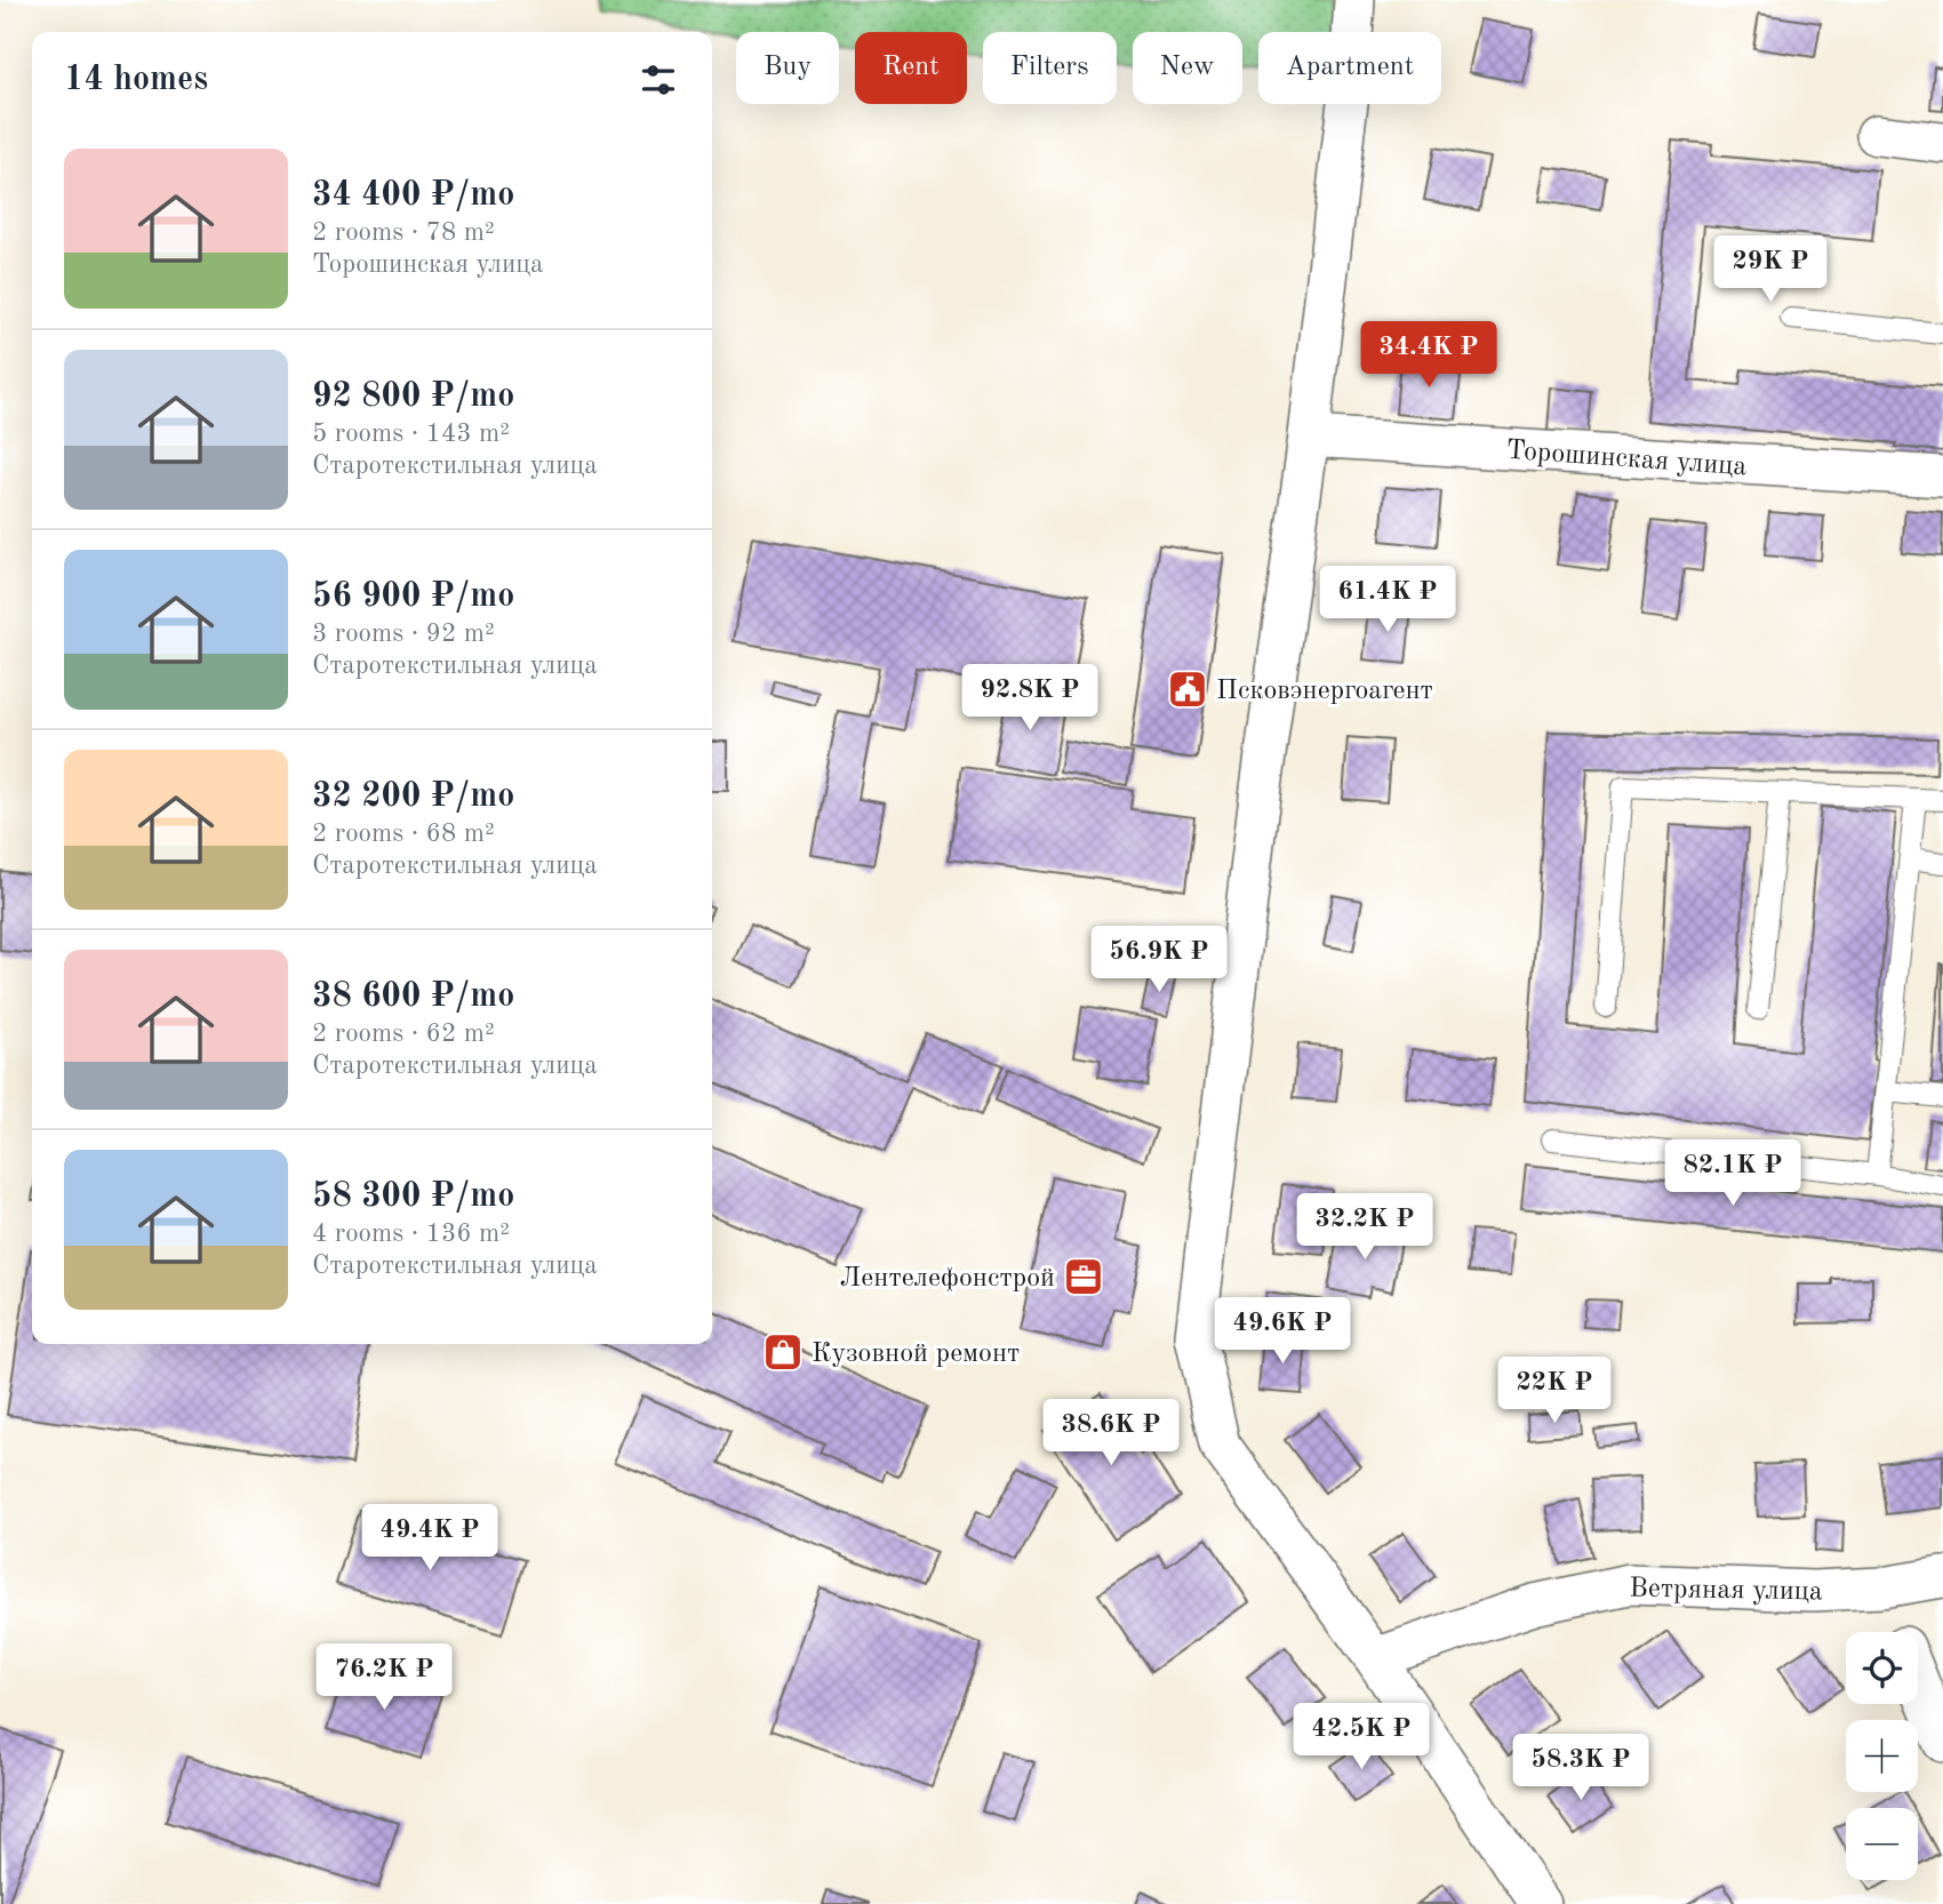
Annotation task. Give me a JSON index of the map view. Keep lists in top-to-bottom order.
{
  "streets": {
    "street": ["Торошинская улица", "Ветряная улица"]
  },
  "places": {
    "public building": ["Псковэнергоагент"],
    "office": ["Лентелефонстрой"],
    "shop": ["Кузовной ремонт"]
  },
  "page": {
    "chip": [
      "Buy",
      "Rent",
      "Filters",
      "New",
      "Apartment"
    ],
    "heading": "14 homes",
    "list": [
      {
        "name": "34 400 ₽/mo",
        "note": "2 rooms · 78 m² · Торошинская улица"
      },
      {
        "name": "92 800 ₽/mo",
        "note": "5 rooms · 143 m² · Старотекстильная улица"
      },
      {
        "name": "56 900 ₽/mo",
        "note": "3 rooms · 92 m² · Старотекстильная улица"
      },
      {
        "name": "32 200 ₽/mo",
        "note": "2 rooms · 68 m² · Старотекстильная улица"
      },
      {
        "name": "38 600 ₽/mo",
        "note": "2 rooms · 62 m² · Старотекстильная улица"
      },
      {
        "name": "58 300 ₽/mo",
        "note": "4 rooms · 136 m² · Старотекстильная улица"
      }
    ],
    "price": [
      "29K ₽",
      "34.4K ₽",
      "61.4K ₽",
      "92.8K ₽",
      "56.9K ₽",
      "82.1K ₽",
      "32.2K ₽",
      "49.6K ₽",
      "22K ₽",
      "38.6K ₽",
      "49.4K ₽",
      "76.2K ₽",
      "42.5K ₽",
      "58.3K ₽"
    ],
    "map_buttons": ["+", "−"]
  }
}
